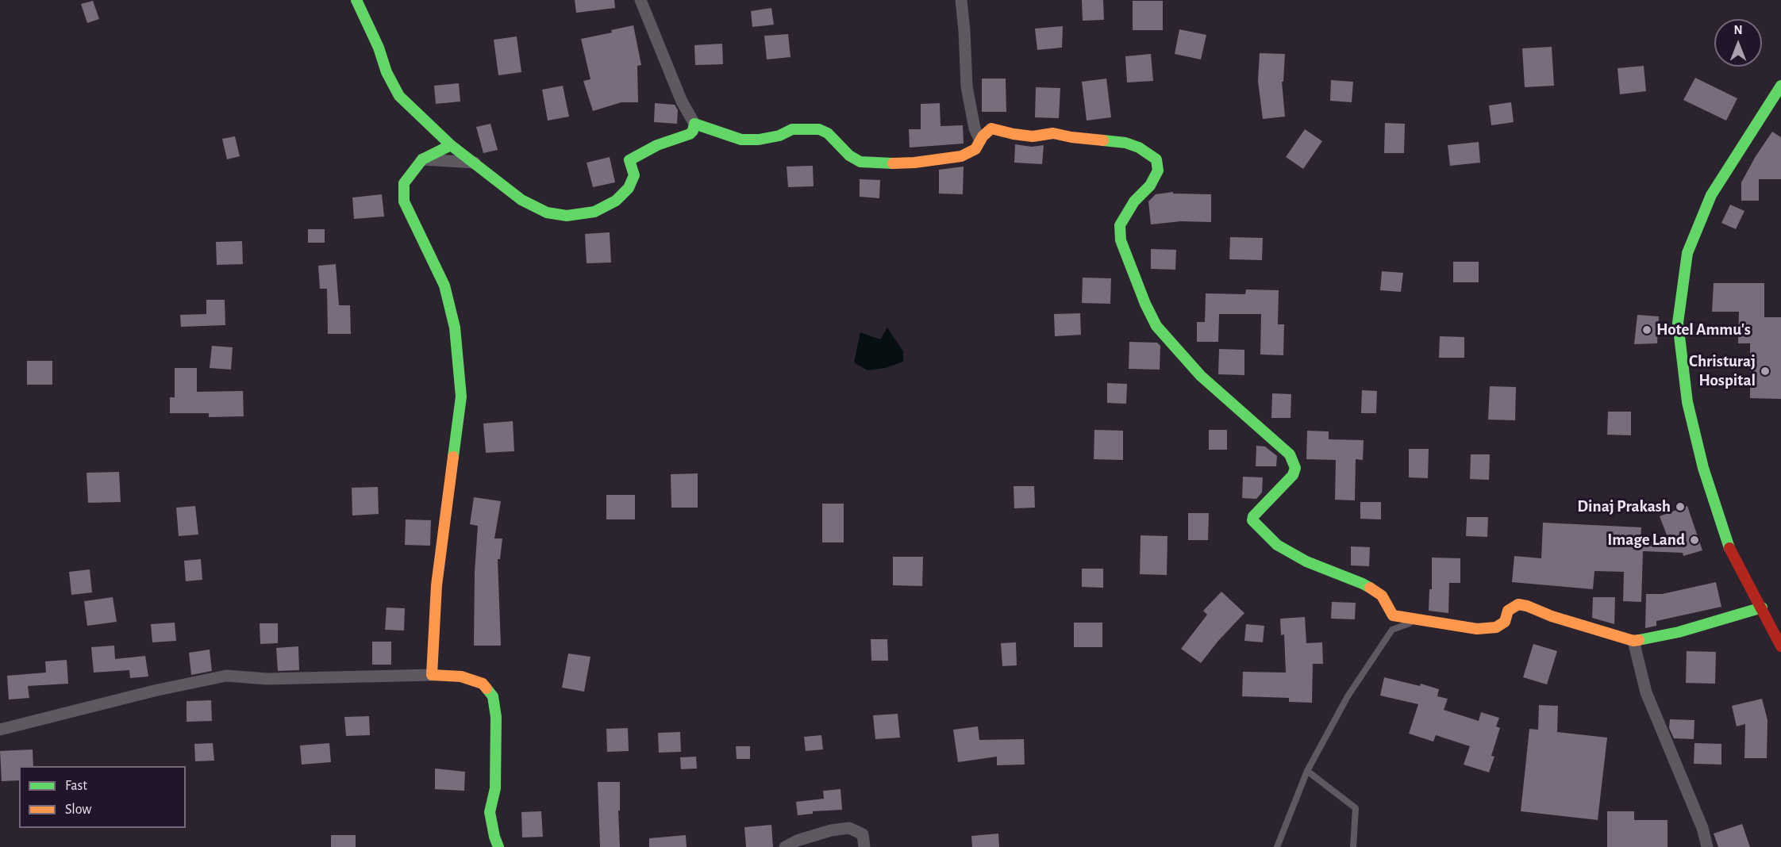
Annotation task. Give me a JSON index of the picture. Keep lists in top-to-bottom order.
{
  "places": [
    "Hotel Ammu's",
    "Christuraj Hospital",
    "Dinaj Prakash",
    "Image Land"
  ],
  "legend": ["Fast", "Slow"],
  "north": "top"
}
